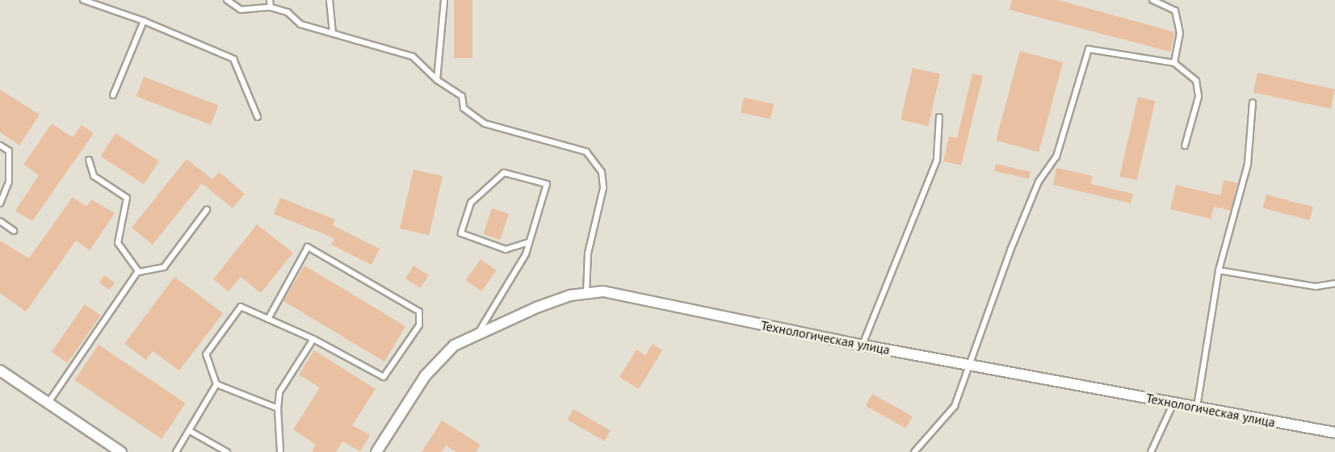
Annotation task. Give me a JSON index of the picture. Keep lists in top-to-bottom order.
{
  "streets": {
    "street": ["Технологическая улица"]
  }
}
